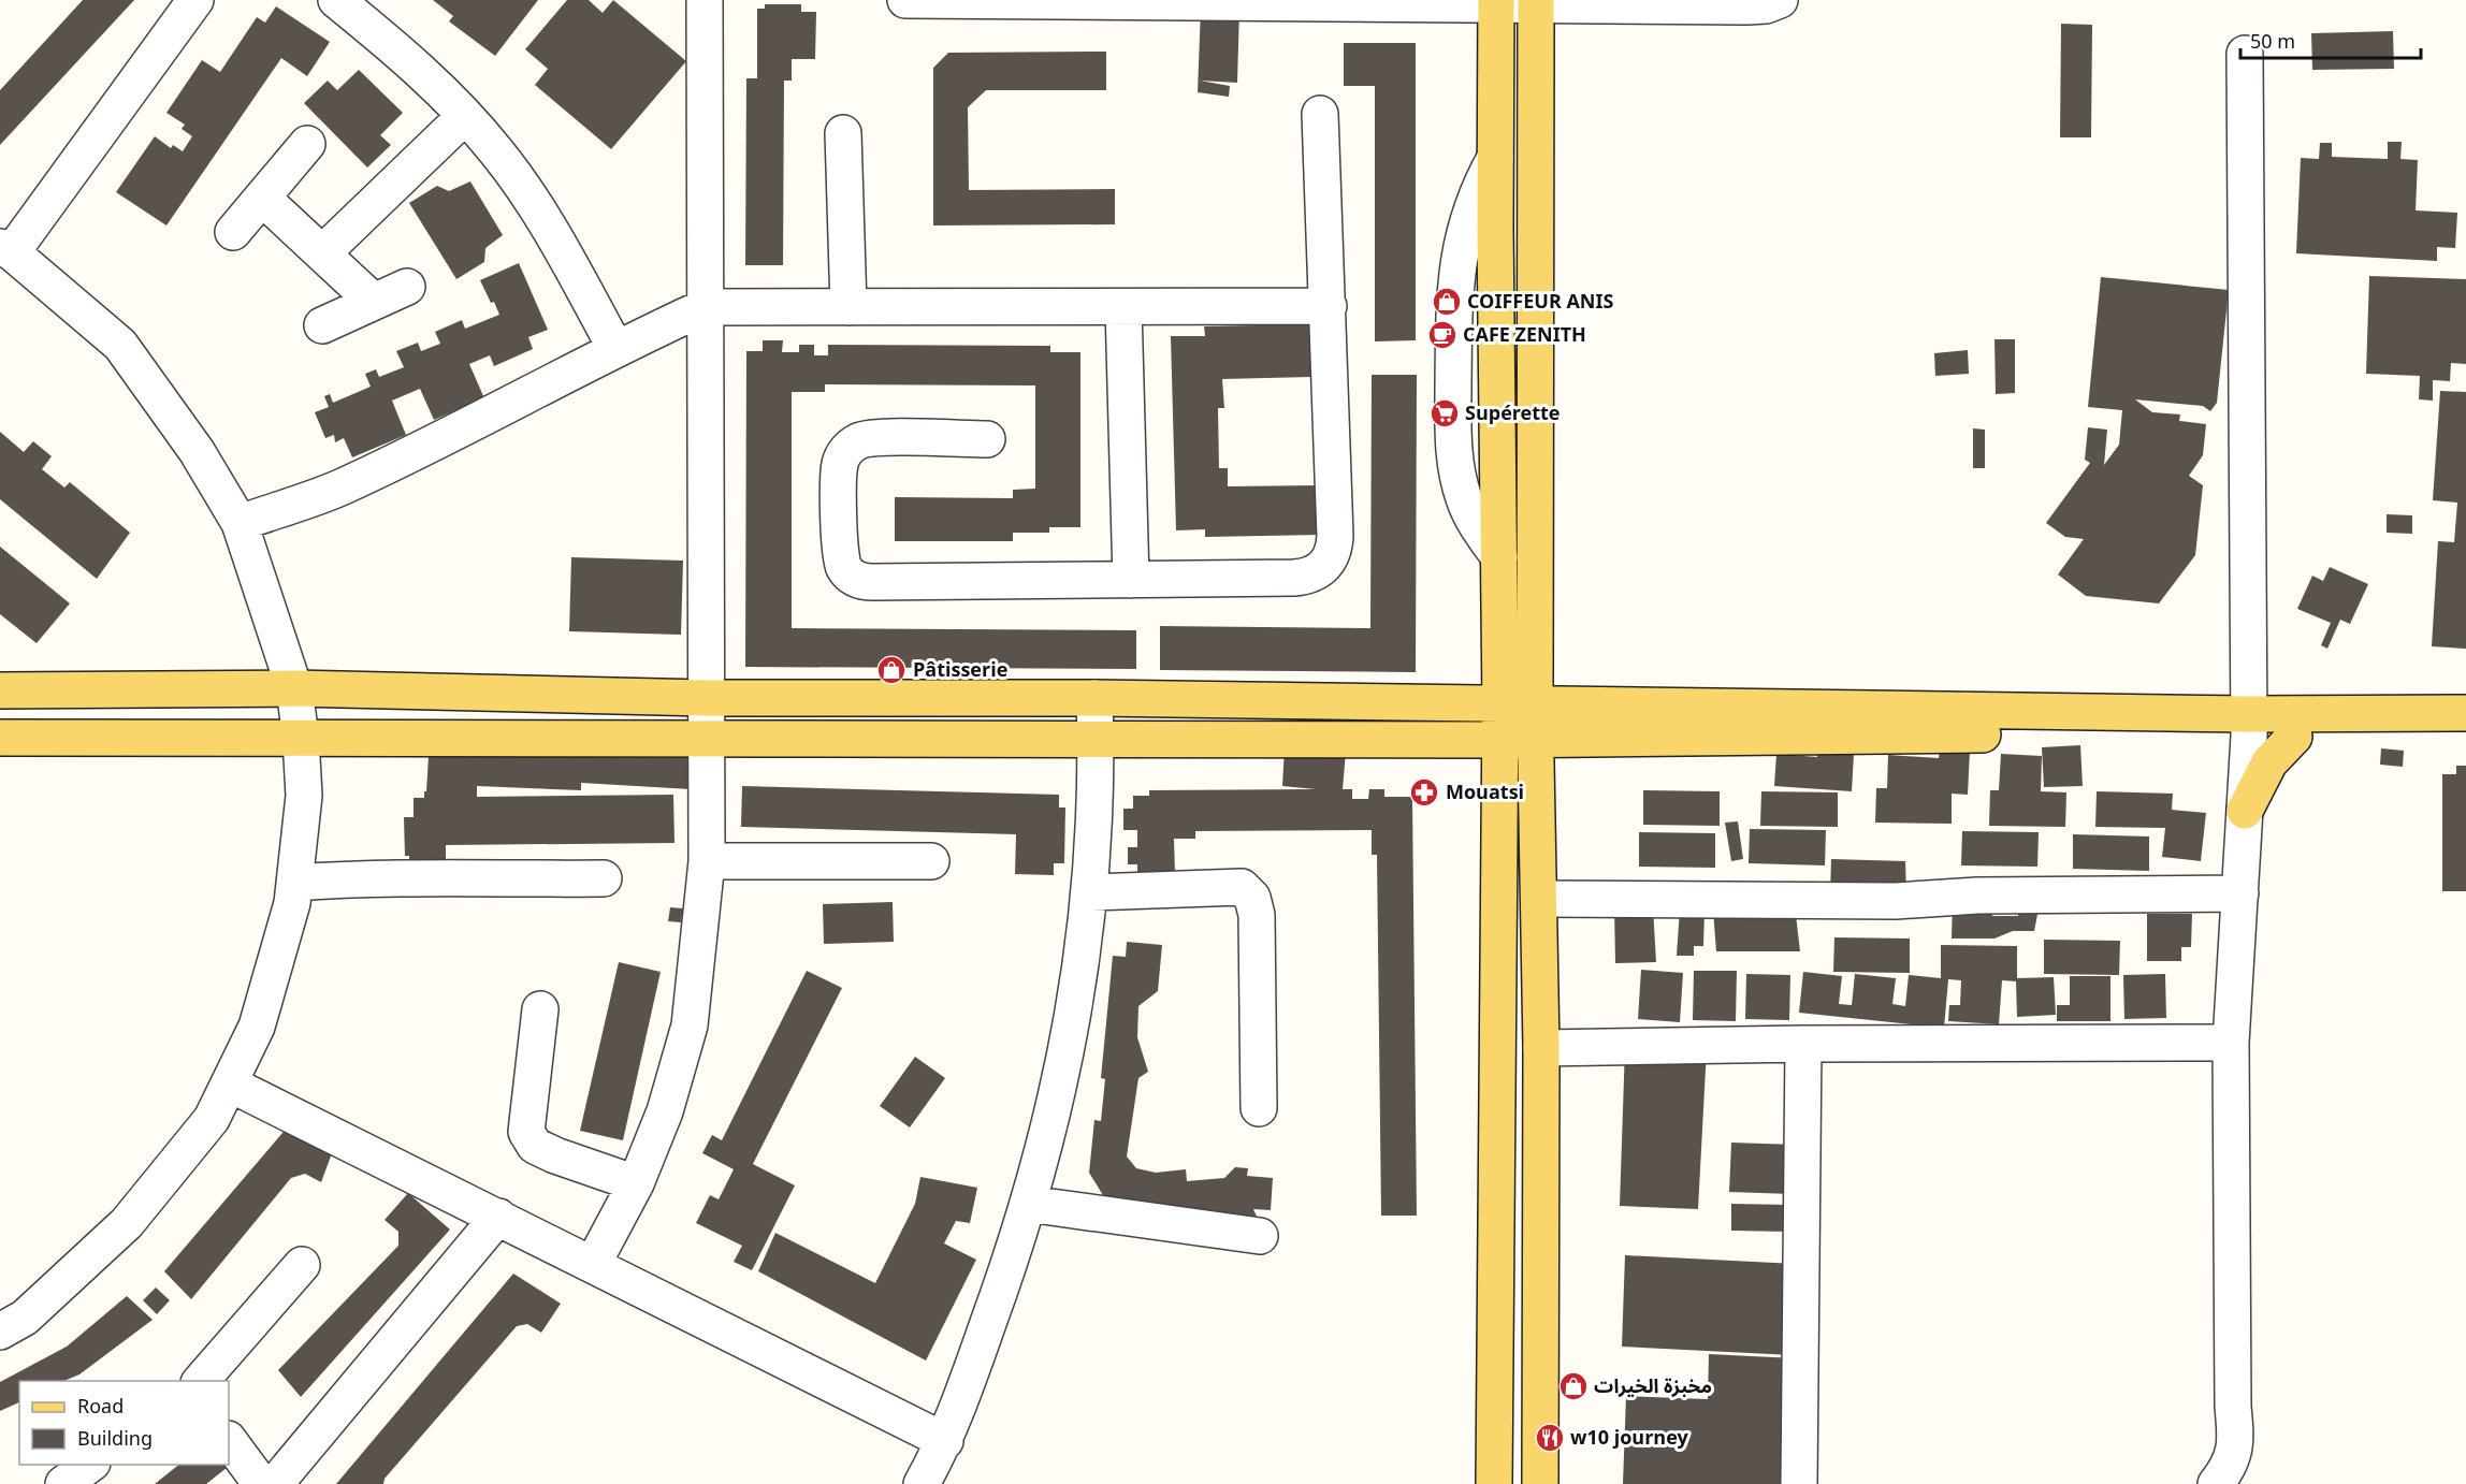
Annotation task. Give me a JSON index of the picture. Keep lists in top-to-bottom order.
{
  "places": {
    "shop": ["COIFFEUR ANIS", "Pâtisserie", "مخبزة الخيرات"],
    "cafe": ["CAFE ZENITH"],
    "supermarket": ["Supérette"],
    "pharmacy": ["Mouatsi"],
    "restaurant": ["w10 journey"]
  },
  "legend": ["Road", "Building"],
  "scale_bar": "50 m"
}
